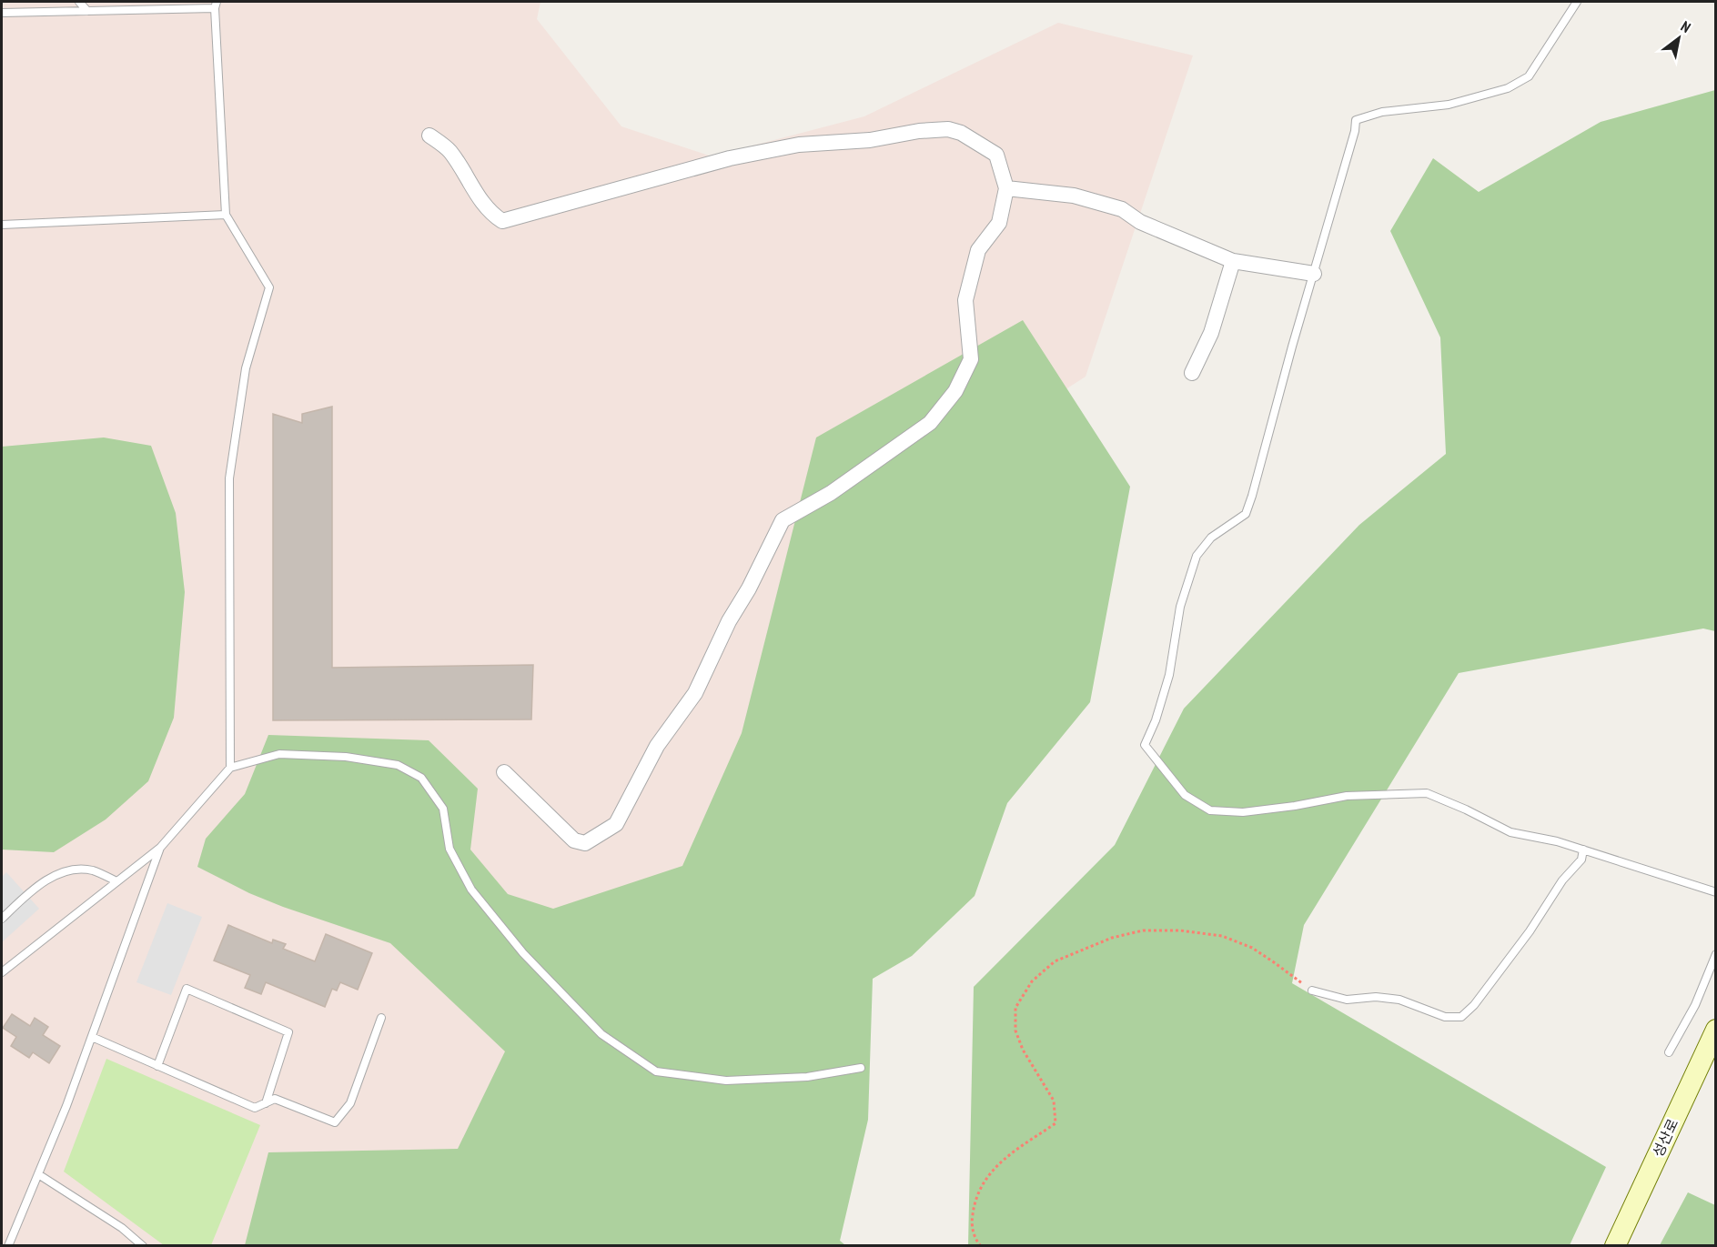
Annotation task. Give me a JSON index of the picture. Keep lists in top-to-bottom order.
{
  "streets": {
    "main road": ["성산로"]
  },
  "north": "top right"
}
